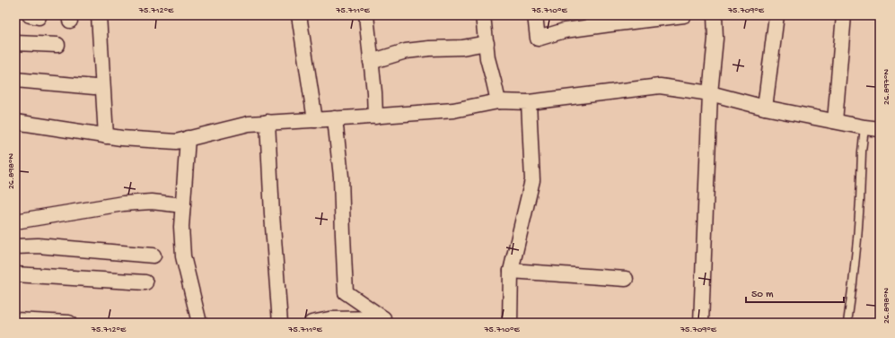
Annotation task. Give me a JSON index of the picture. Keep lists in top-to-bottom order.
{
  "scale_bar": "50 m",
  "coordinates": [
    "75.712°E",
    "75.711°E",
    "75.710°E",
    "75.709°E",
    "26.897°N",
    "26.898°N"
  ]
}
